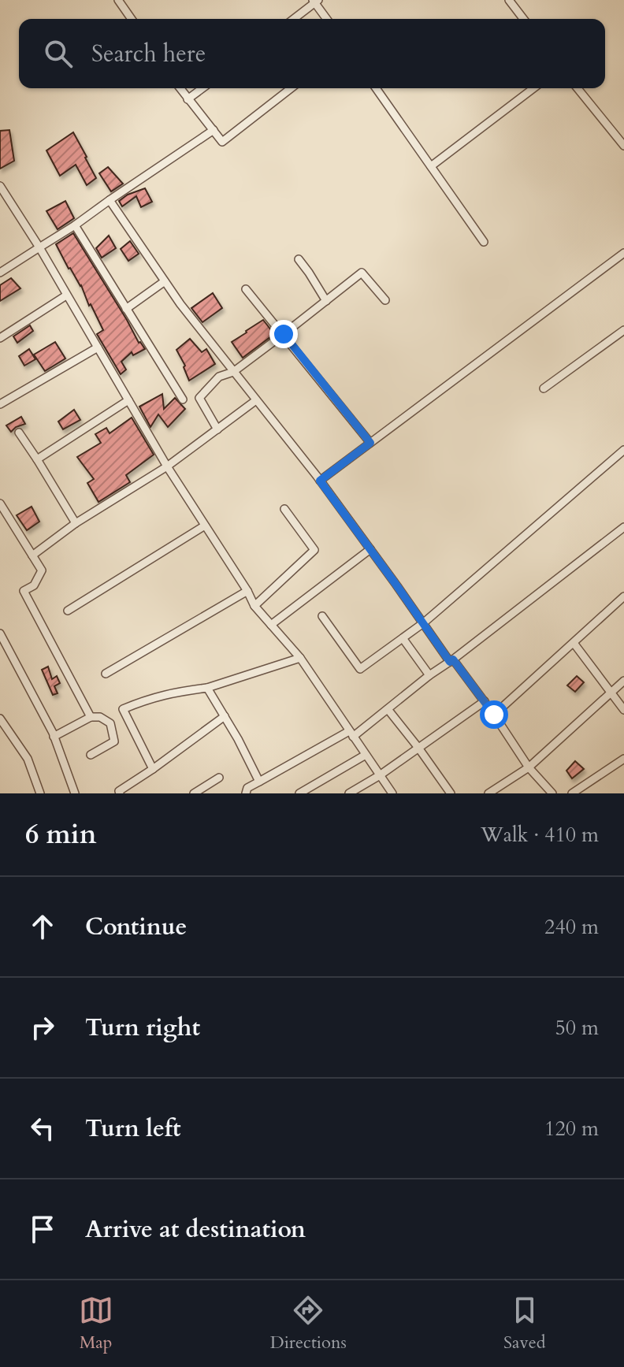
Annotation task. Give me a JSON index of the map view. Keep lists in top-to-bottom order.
{
  "page": {
    "search": "Search here",
    "heading": ["6 min", "Walk · 410 m"],
    "list": [
      ["Continue", "240 m"],
      ["Turn right", "50 m"],
      ["Turn left", "120 m"],
      "Arrive at destination"
    ],
    "nav": ["Map", "Directions", "Saved"]
  }
}
